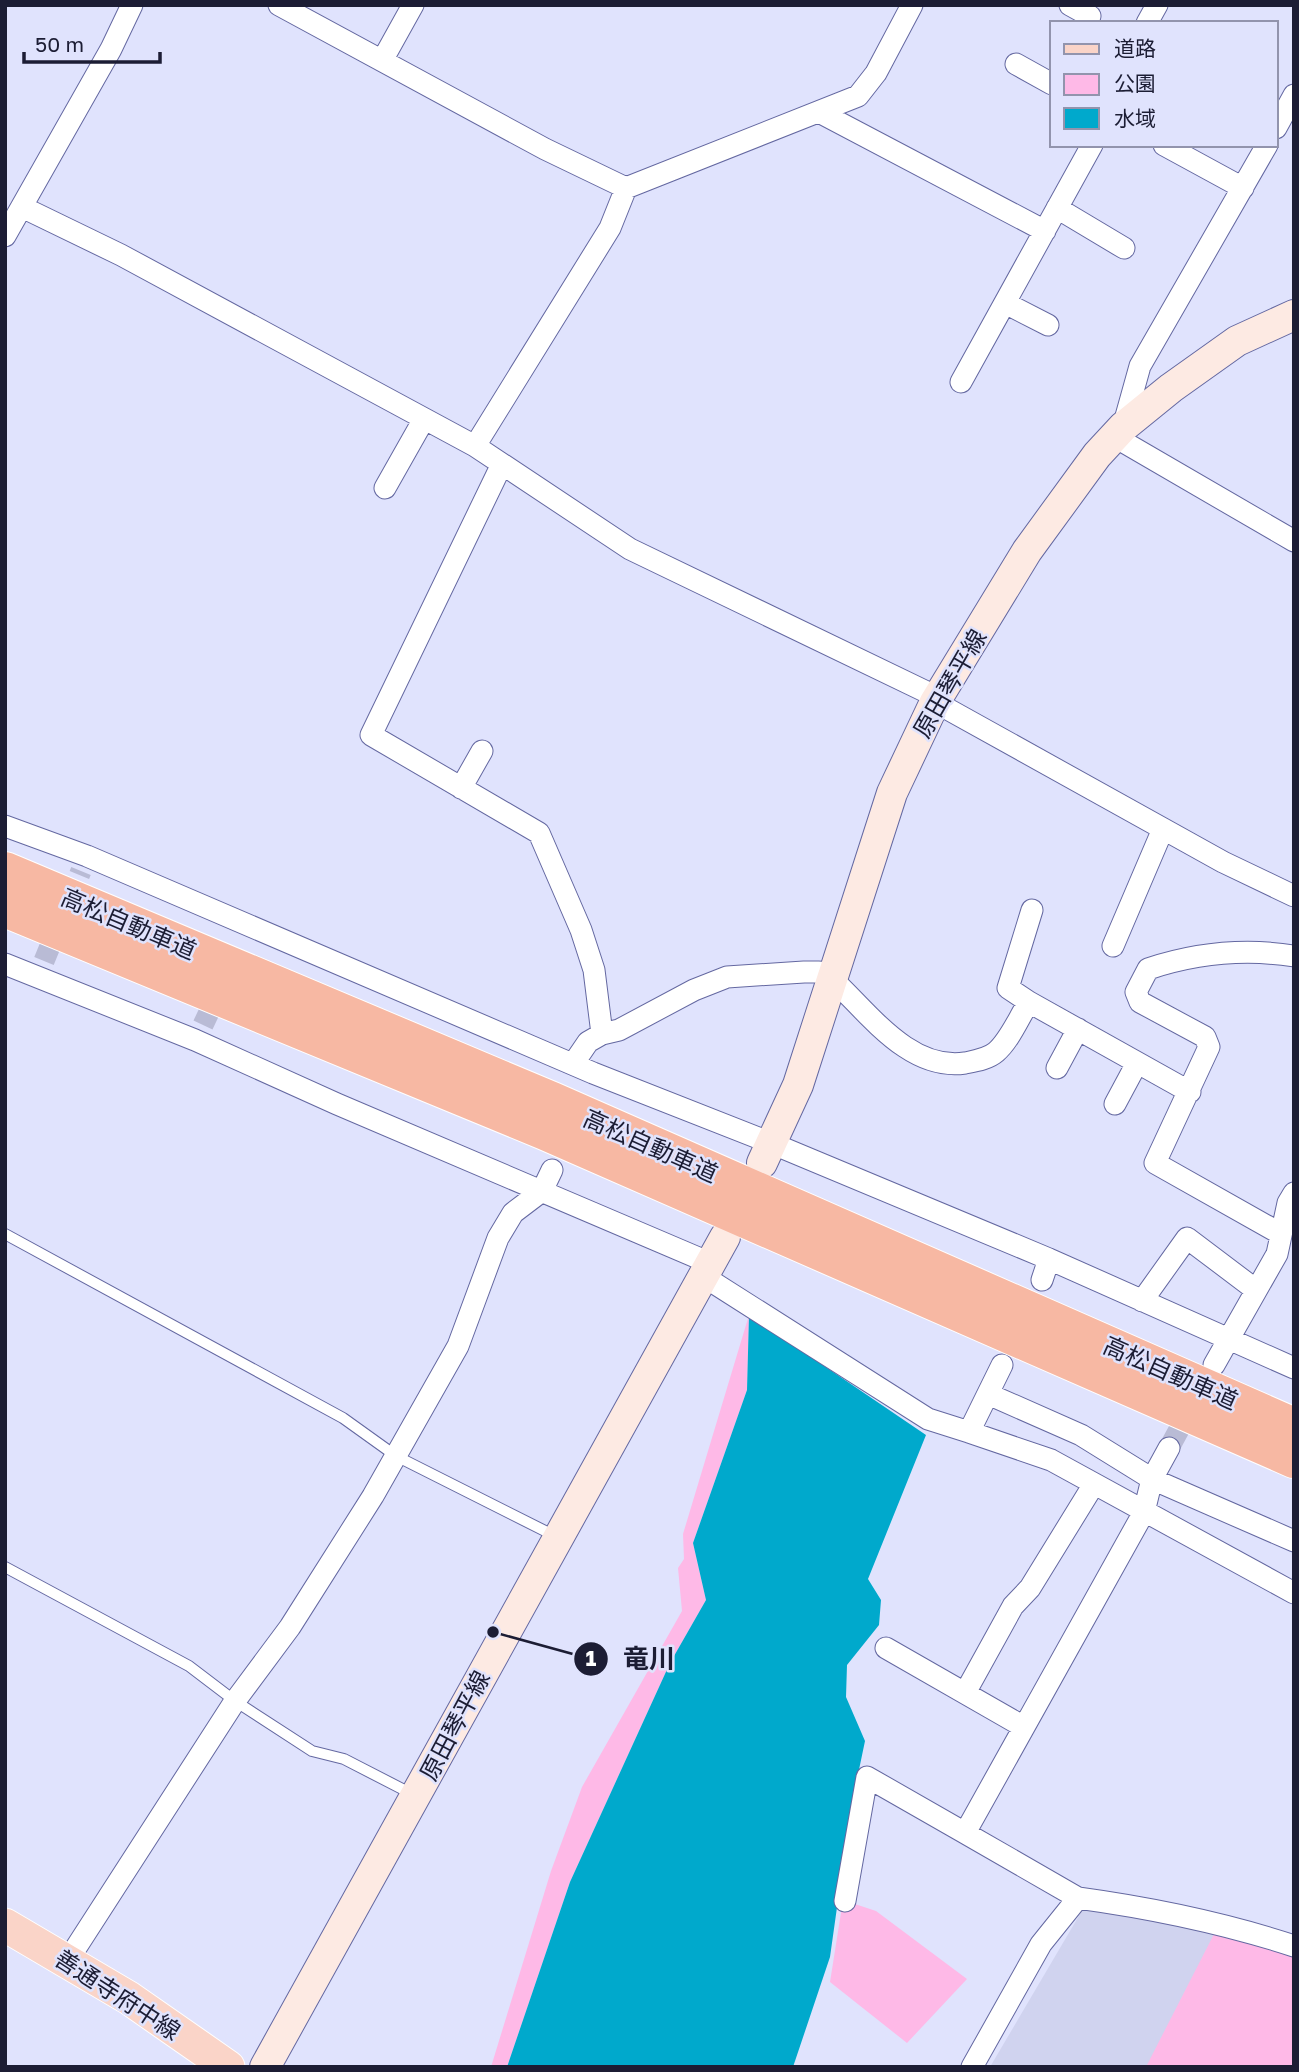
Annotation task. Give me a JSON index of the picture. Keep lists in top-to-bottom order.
{
  "streets": {
    "highway": ["高松自動車道"],
    "main road": ["原田琴平線", "善通寺府中線"]
  },
  "places": ["竜川"],
  "legend": ["道路", "公園", "水域"],
  "scale_bar": "50 m"
}
